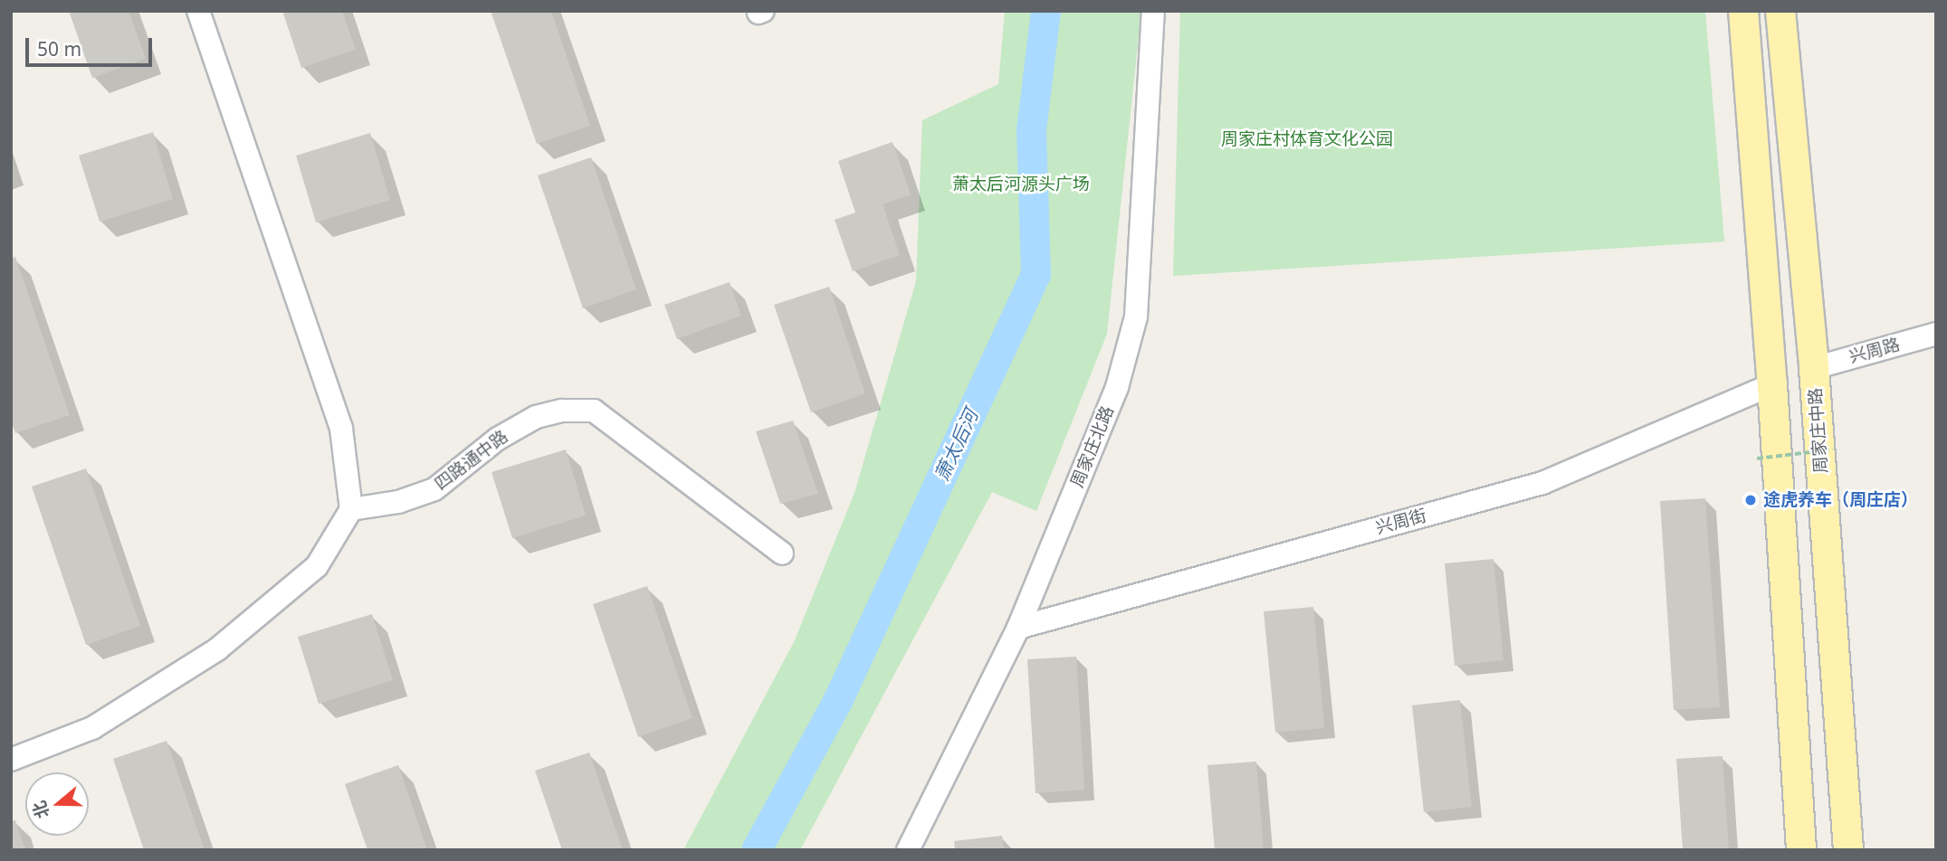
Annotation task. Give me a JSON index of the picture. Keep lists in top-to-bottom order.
{
  "streets": {
    "main road": ["周家庄中路"],
    "street": [
      "兴周路",
      "周家庄北路",
      "四路通中路",
      "兴周街"
    ]
  },
  "crossings": [
    ["兴周路", "周家庄中路"],
    ["周家庄北路", "兴周街"]
  ],
  "water": ["萧太后河"],
  "parks": ["周家庄村体育文化公园", "萧太后河源头广场"],
  "places": ["途虎养车（周庄店）"],
  "scale_bar": "50 m",
  "north": "left"
}
